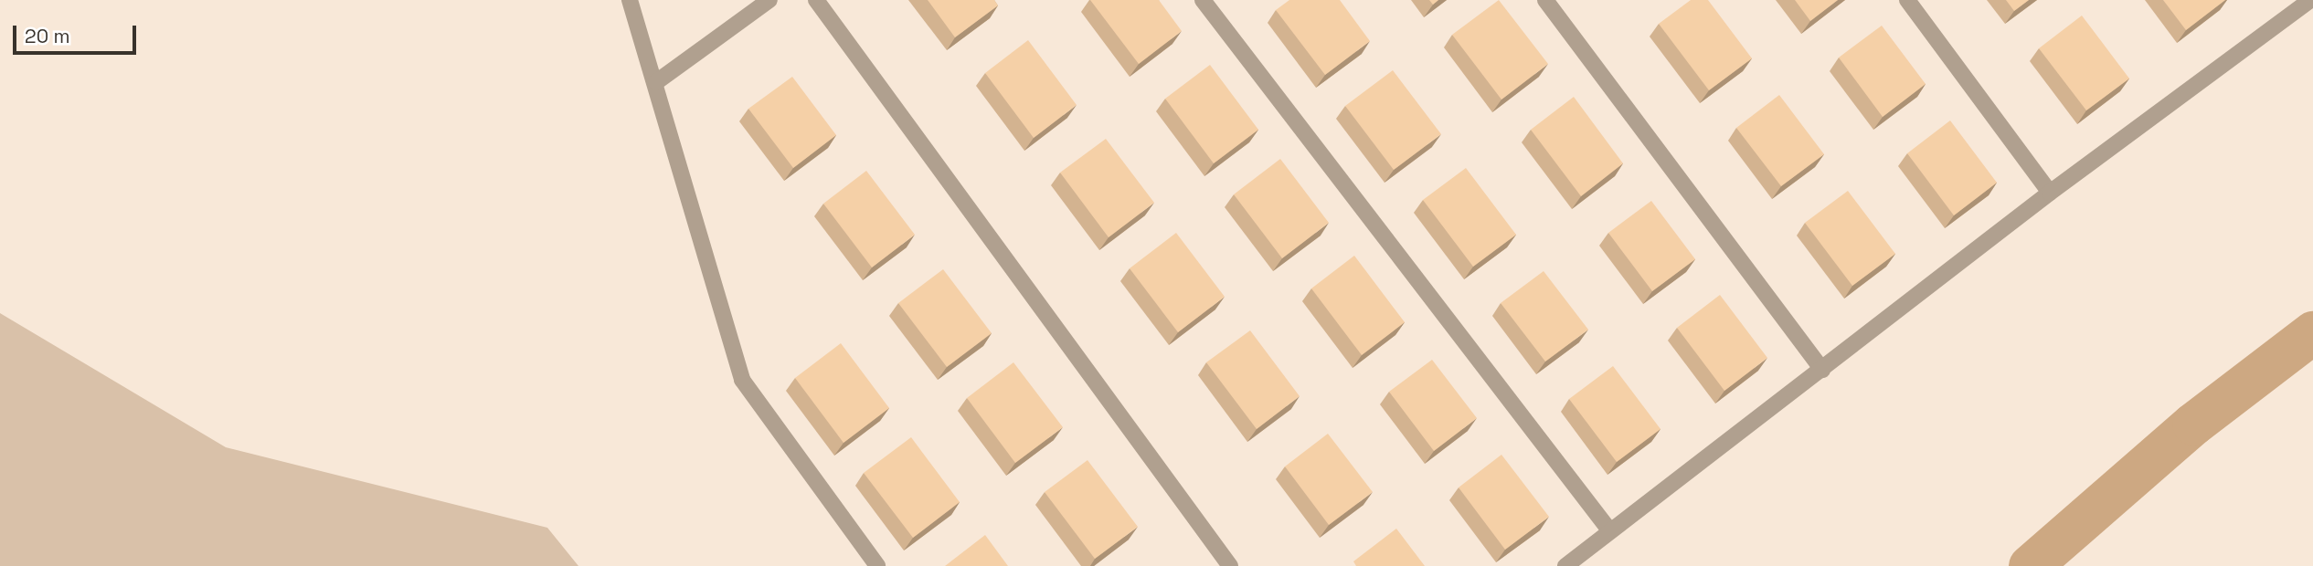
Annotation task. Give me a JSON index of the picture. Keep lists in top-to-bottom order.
{
  "scale_bar": "20 m"
}
